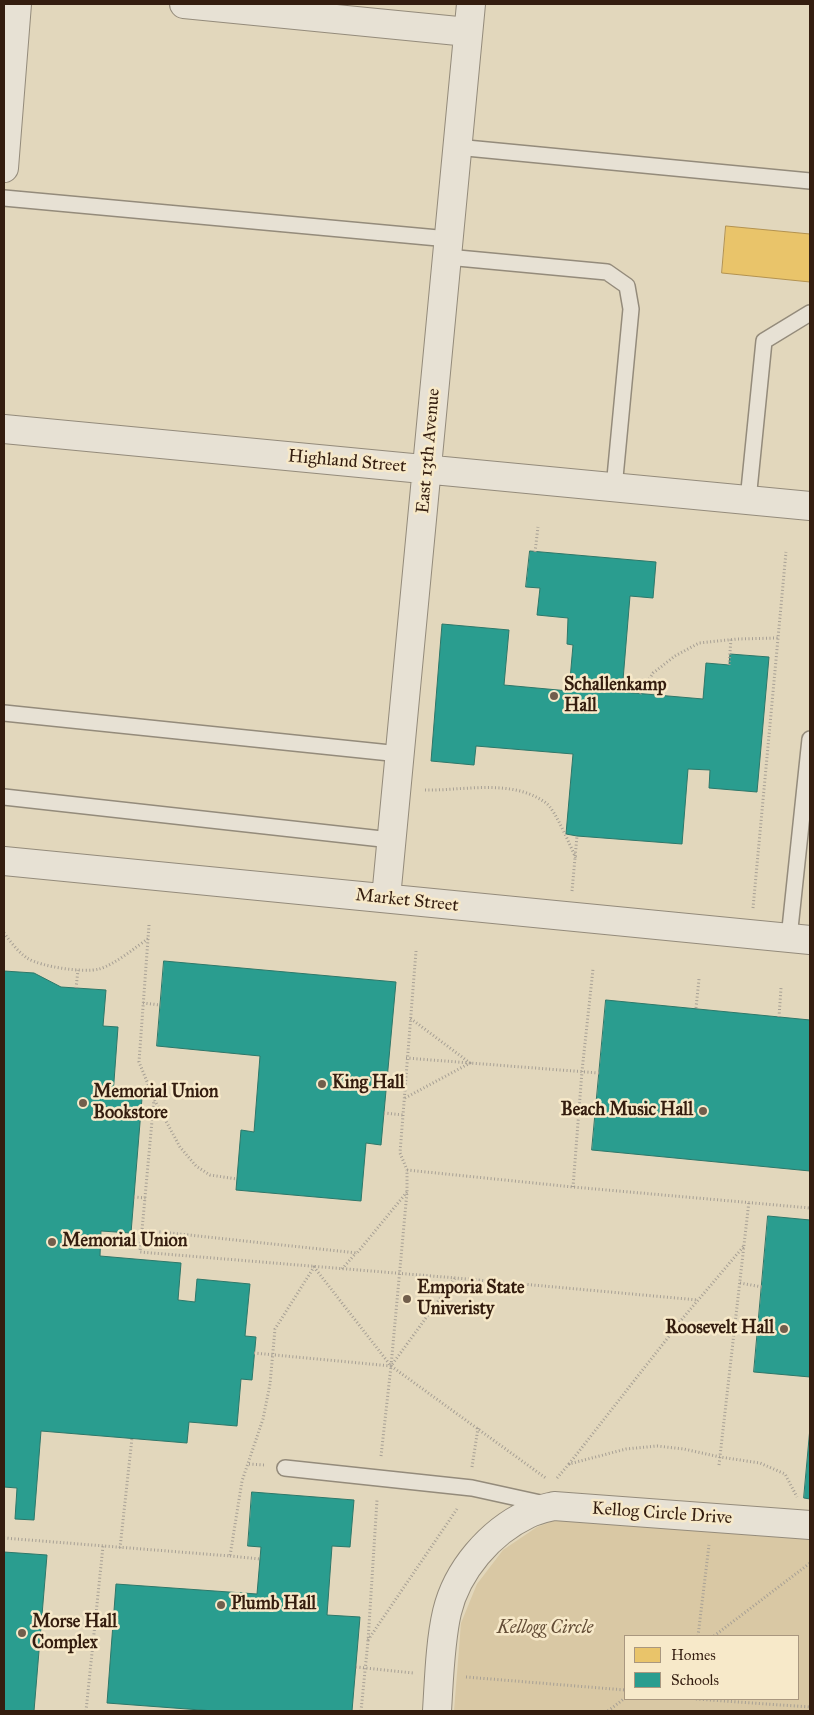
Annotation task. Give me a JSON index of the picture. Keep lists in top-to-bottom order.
{
  "streets": {
    "street": [
      "East 13th Avenue",
      "Highland Street",
      "Market Street",
      "Kellog Circle Drive"
    ]
  },
  "crossings": [
    ["East 13th Avenue", "Highland Street"],
    ["East 13th Avenue", "Market Street"]
  ],
  "parks": ["Kellogg Circle"],
  "places": [
    "Schallenkamp Hall",
    "King Hall",
    "Memorial Union Bookstore",
    "Beach Music Hall",
    "Memorial Union",
    "Emporia State Univeristy",
    "Roosevelt Hall",
    "Plumb Hall",
    "Morse Hall Complex"
  ],
  "legend": ["Homes", "Schools"]
}
